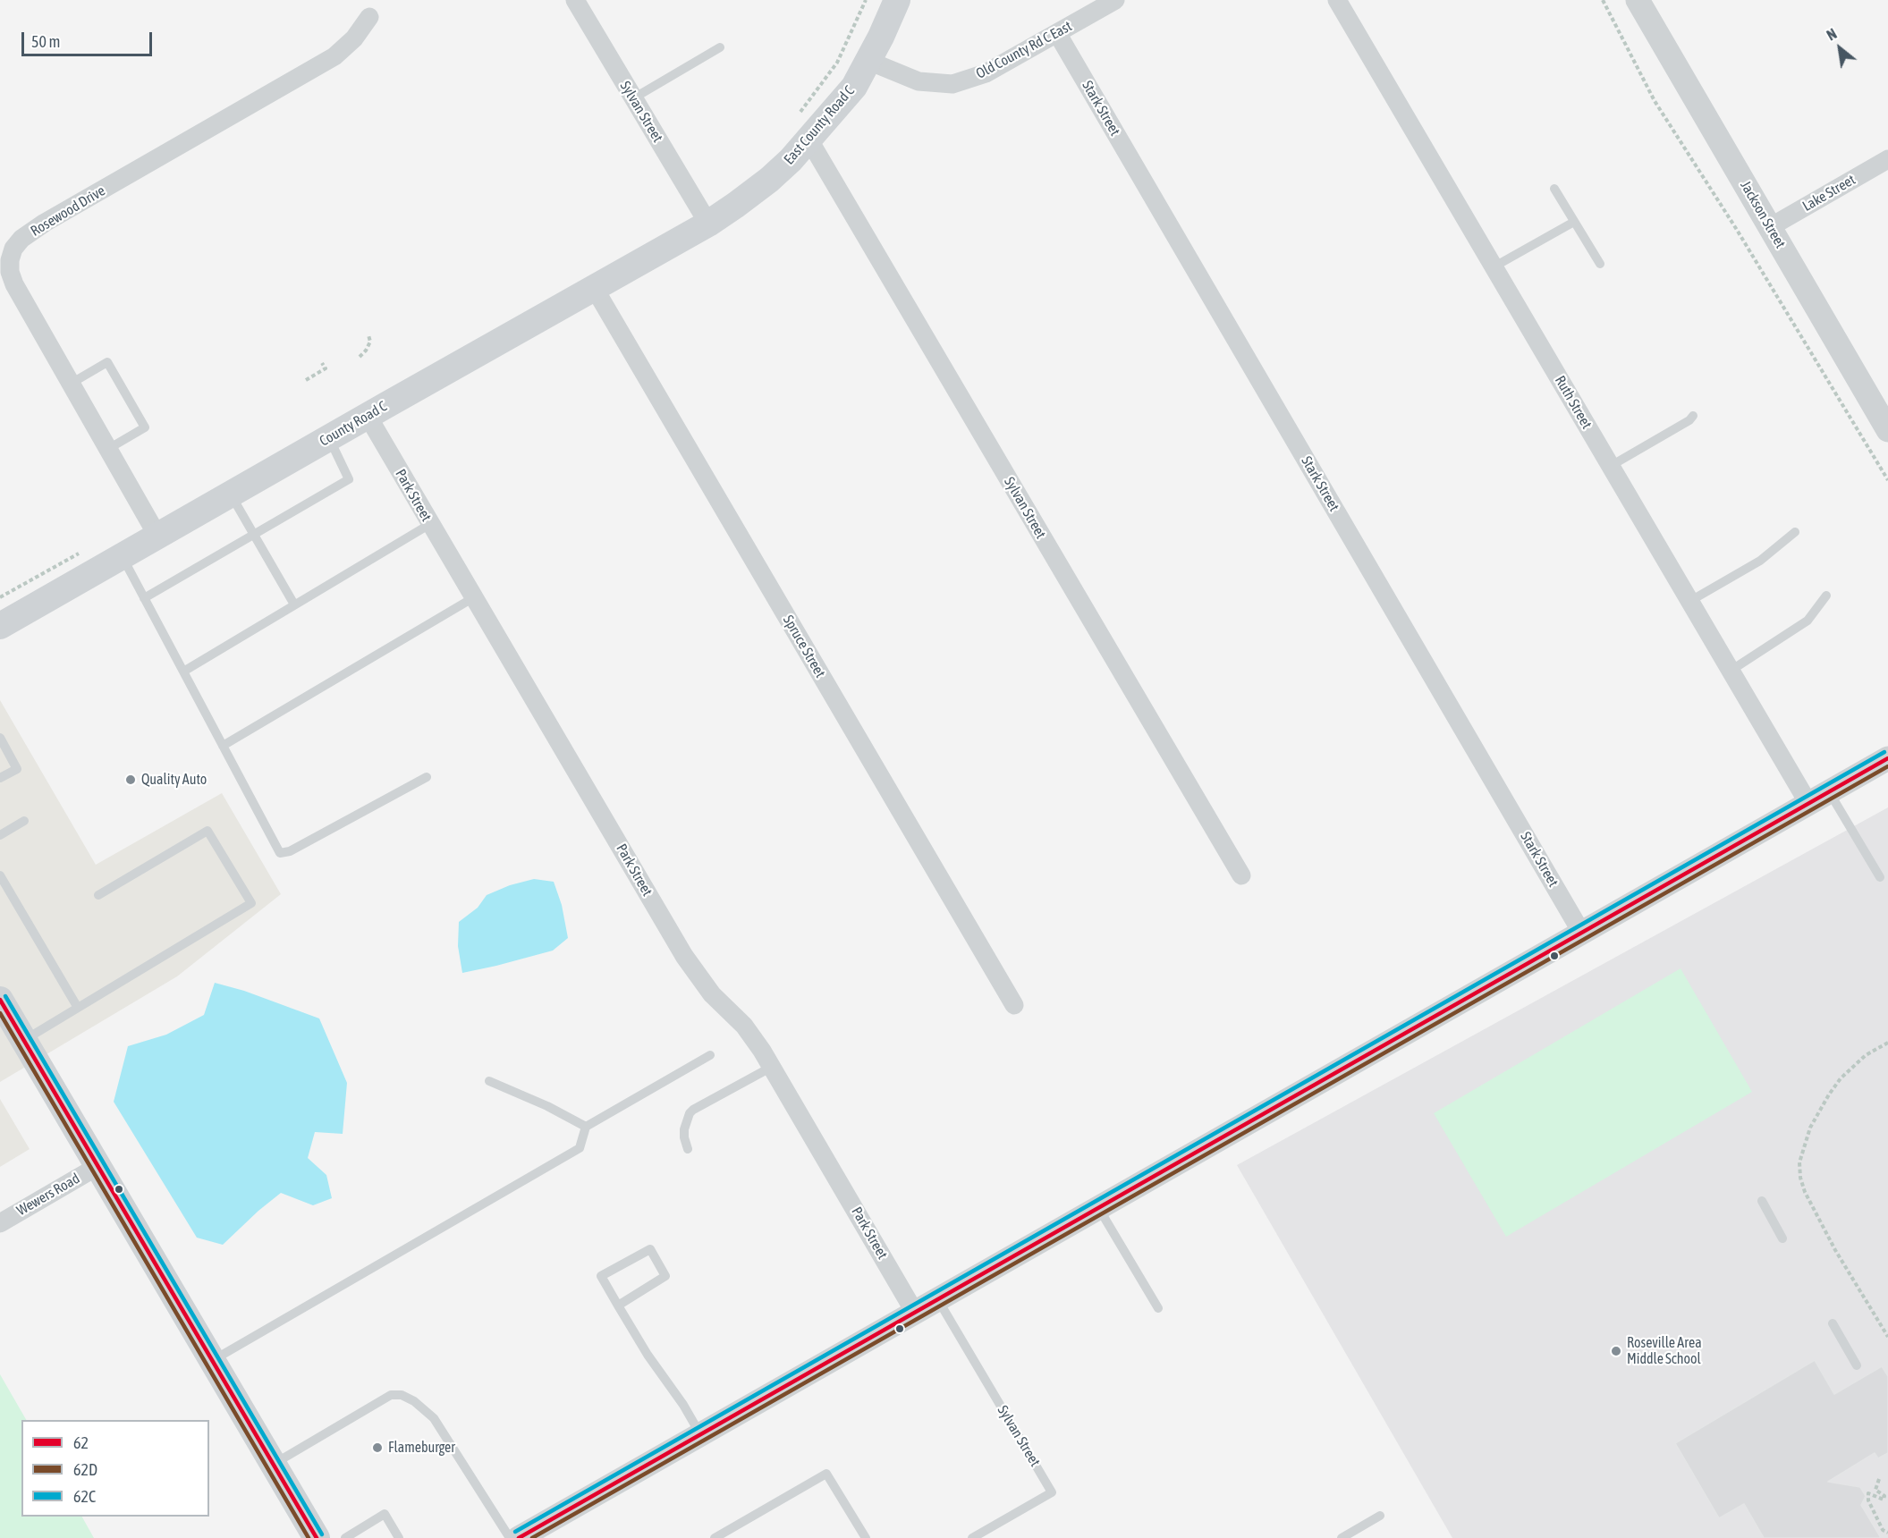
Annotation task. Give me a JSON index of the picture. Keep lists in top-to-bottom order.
{
  "streets": {
    "main road": ["East County Road C", "County Road C"],
    "street": [
      "Old County Rd C East",
      "Stark Street",
      "Sylvan Street",
      "Lake Street",
      "Rosewood Drive",
      "Jackson Street",
      "Ruth Street",
      "Park Street",
      "Spruce Street",
      "Wewers Road"
    ]
  },
  "crossings": [
    ["Old County Rd C East", "Stark Street"],
    ["Old County Rd C East", "East County Road C"],
    ["Sylvan Street", "East County Road C"],
    ["Sylvan Street", "County Road C"],
    ["East County Road C", "County Road C"],
    ["Lake Street", "Jackson Street"],
    ["Rosewood Drive", "County Road C"],
    ["County Road C", "Park Street"],
    ["County Road C", "Spruce Street"]
  ],
  "places": ["Quality Auto", "Roseville Area Middle School", "Flameburger"],
  "lines": ["transit line 62C", "transit line 62", "transit line 62D"],
  "legend": ["62", "62D", "62C"],
  "scale_bar": "50 m",
  "north": "top left"
}
